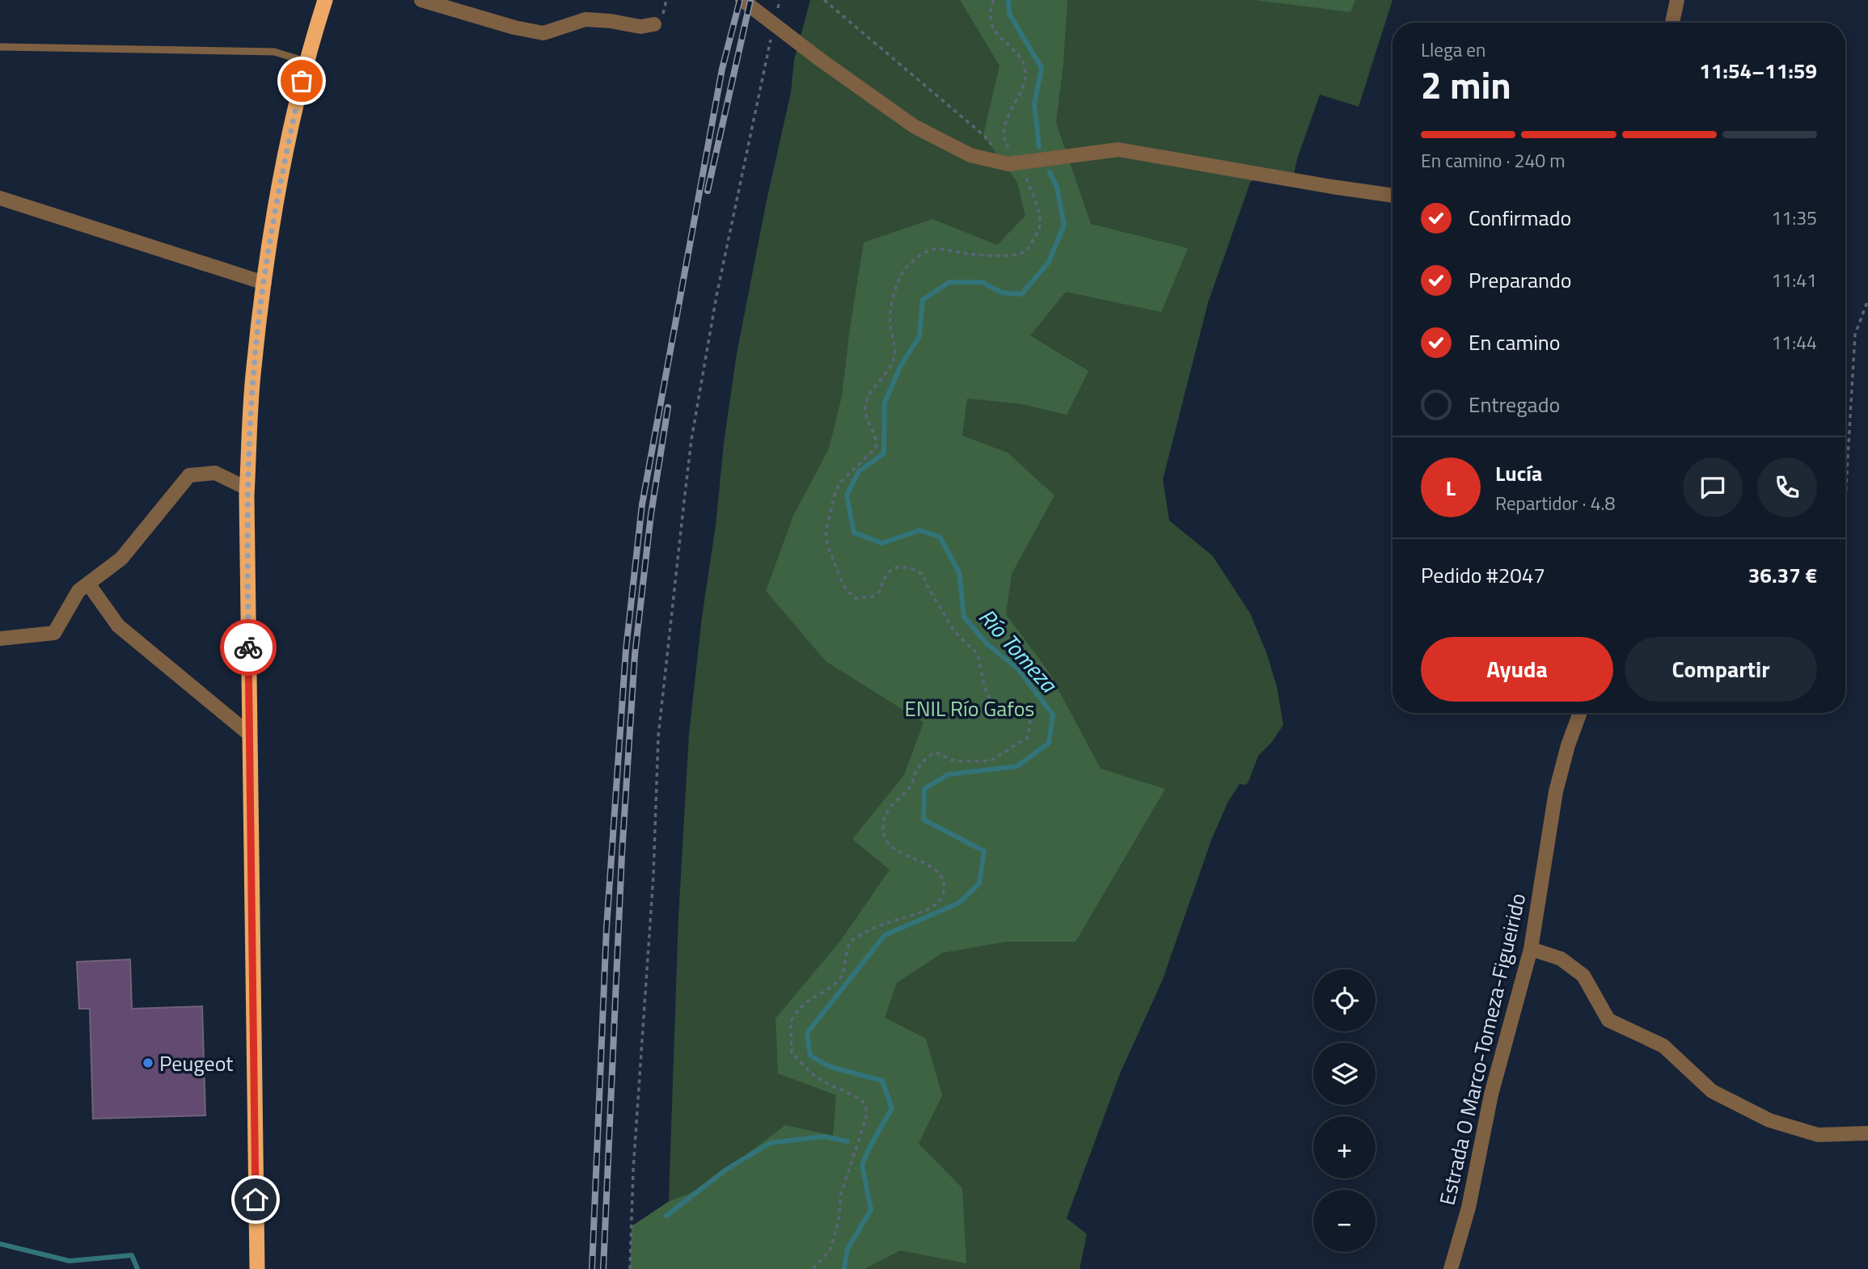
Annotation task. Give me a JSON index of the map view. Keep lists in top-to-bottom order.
{
  "streets": {
    "street": ["Estrada O Marco-Tomeza-Figueirido"]
  },
  "water": ["Río Tomeza"],
  "parks": ["ENIL Río Gafos"],
  "places": ["Peugeot"],
  "page": {
    "heading": ["2 min", "Llega en", "11:54–11:59"],
    "panel": [
      "Lucía",
      "Repartidor · 4.8",
      "Pedido #2047",
      "36.37 €"
    ],
    "bar": "En camino · 240 m",
    "list": [
      ["Confirmado", "11:35"],
      ["Preparando", "11:41"],
      ["En camino", "11:44"],
      "Entregado"
    ],
    "round": "L",
    "buttons": ["Ayuda", "Compartir"],
    "map_buttons": ["+", "−"]
  }
}
